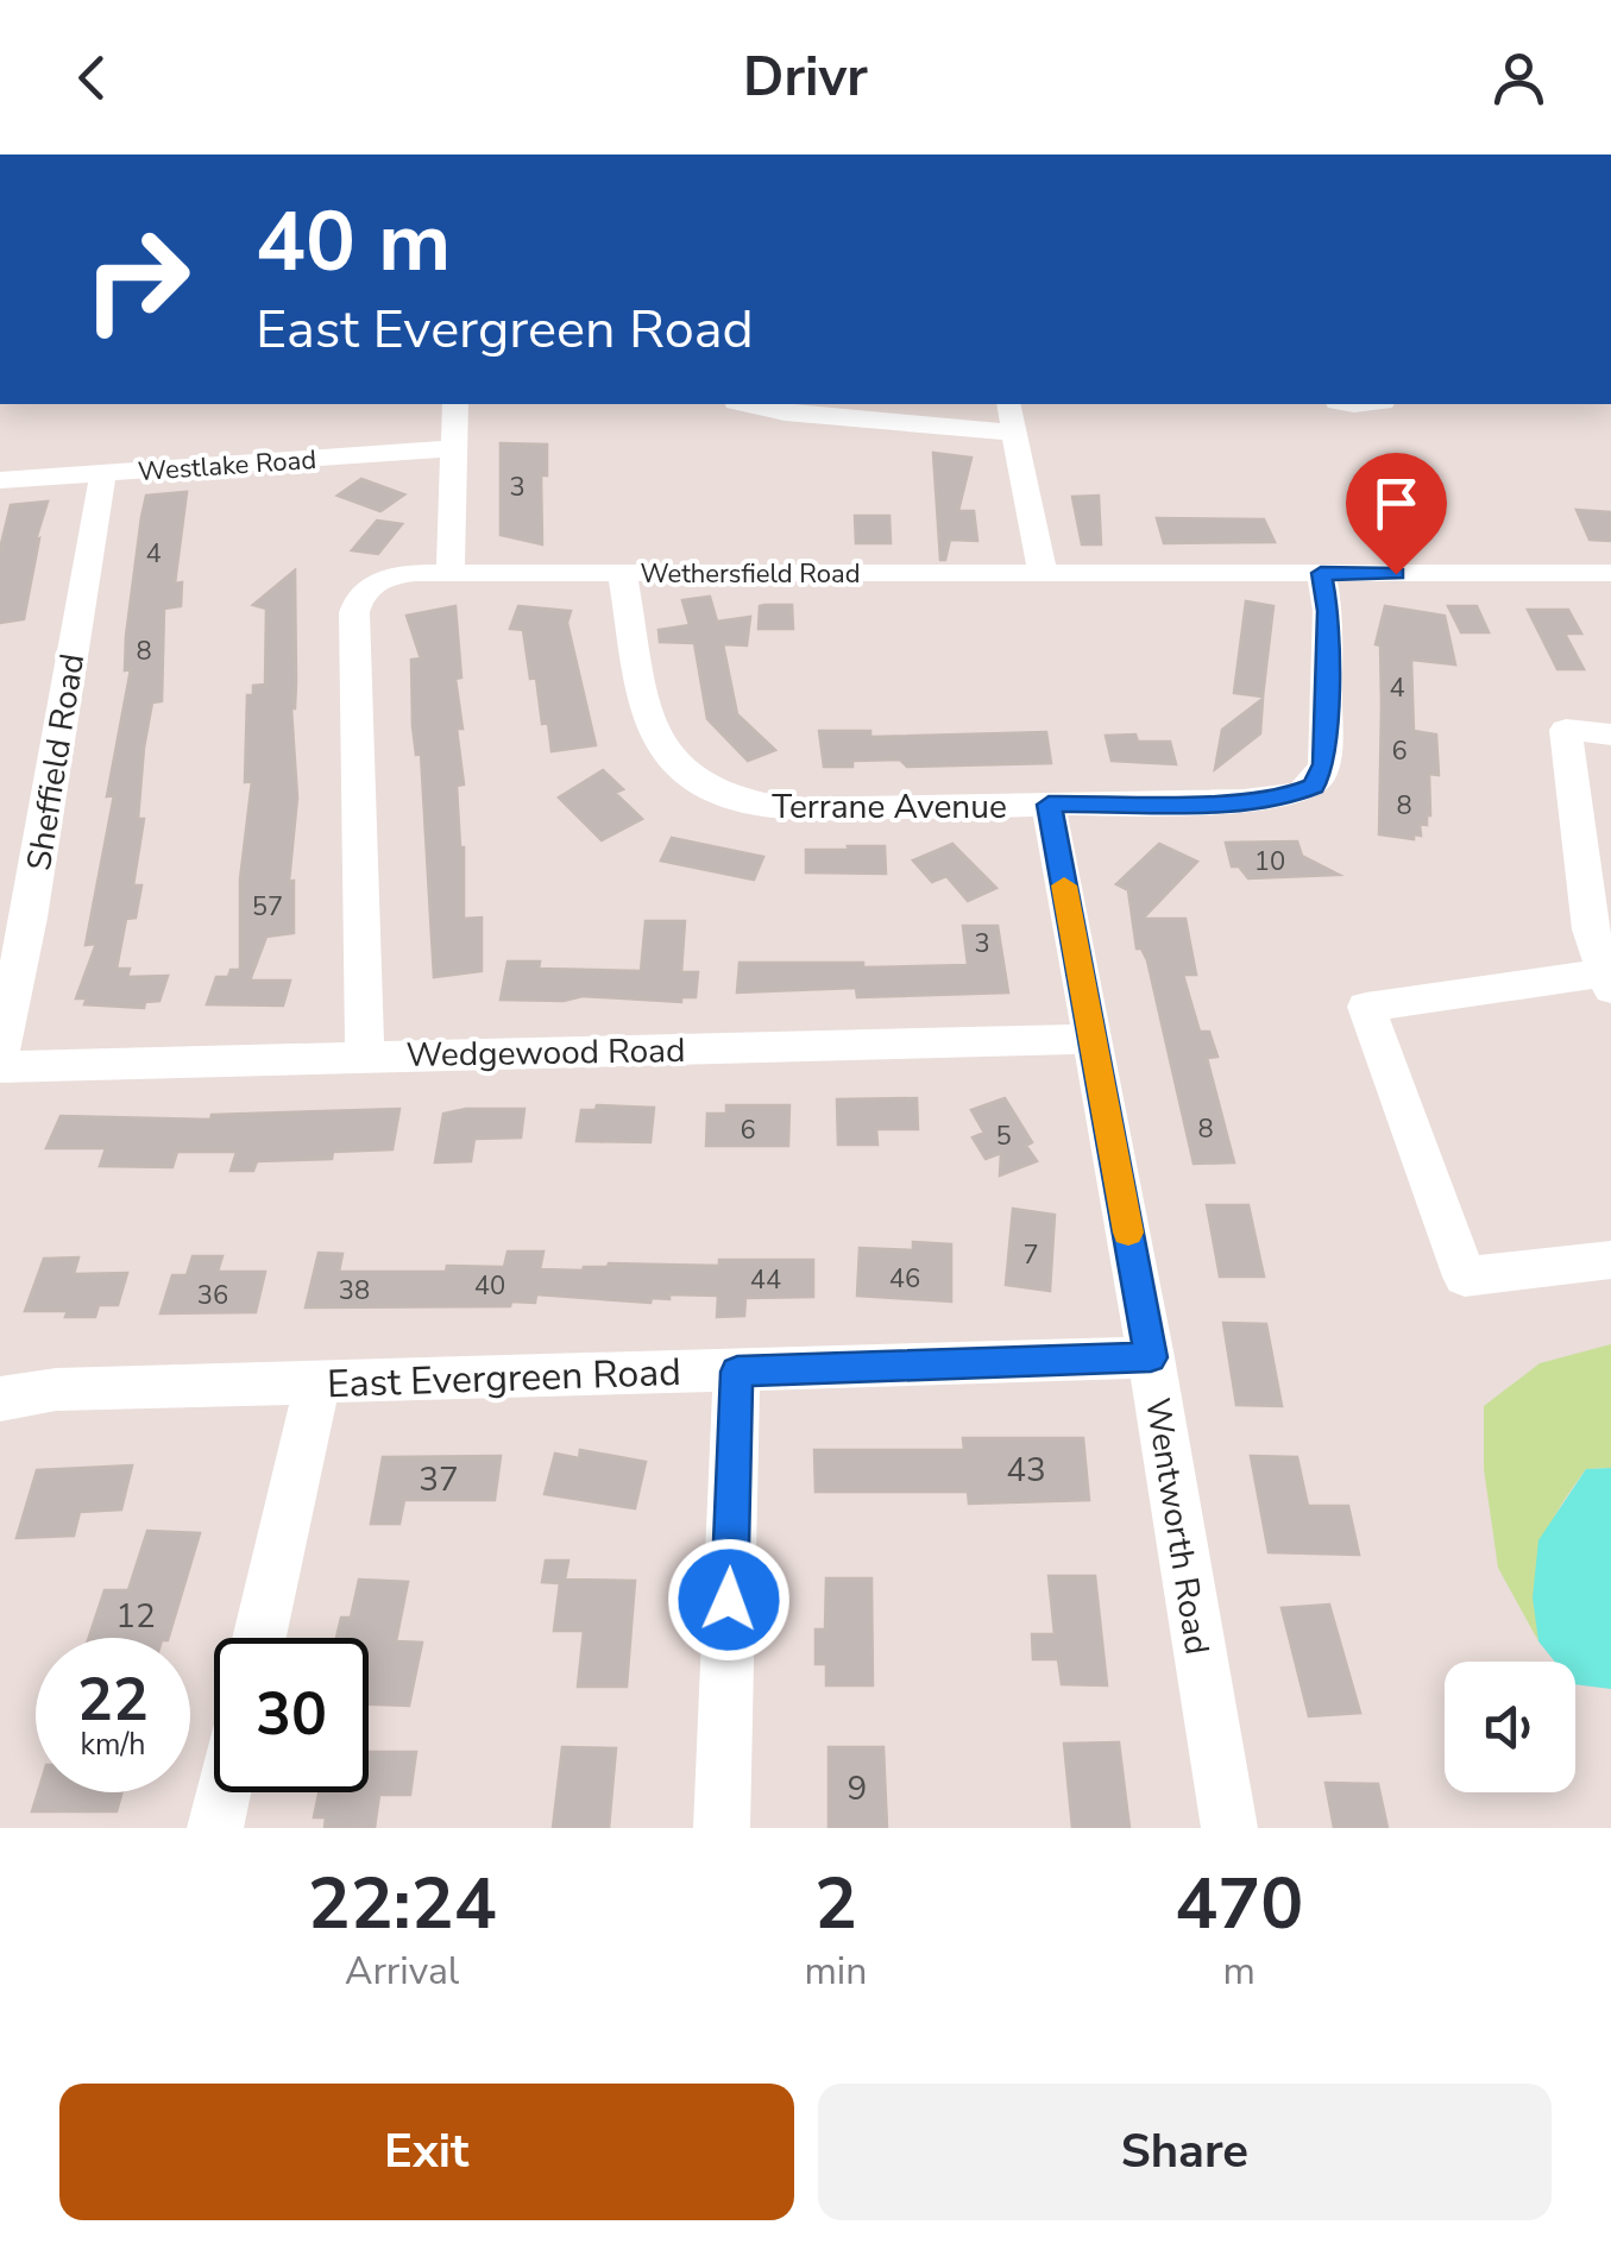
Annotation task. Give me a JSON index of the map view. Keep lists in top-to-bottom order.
{
  "streets": {
    "street": [
      "Westlake Road",
      "Wethersfield Road",
      "Sheffield Road",
      "Terrane Avenue",
      "Wedgewood Road",
      "East Evergreen Road",
      "Wentworth Road"
    ]
  },
  "crossings": [
    ["Westlake Road", "Sheffield Road"],
    ["Wethersfield Road", "Terrane Avenue"],
    ["Wethersfield Road", "Wedgewood Road"],
    ["Terrane Avenue", "Wentworth Road"],
    ["Wedgewood Road", "Wentworth Road"],
    ["East Evergreen Road", "Wentworth Road"]
  ],
  "house_numbers": [
    "3",
    "4",
    "8",
    "4",
    "6",
    "8",
    "10",
    "57",
    "3",
    "8",
    "6",
    "5",
    "7",
    "46",
    "44",
    "40",
    "38",
    "36",
    "43",
    "37",
    "12",
    "9"
  ],
  "page": {
    "header": "Drivr",
    "turn": ["40 m", "East Evergreen Road"],
    "speed": "22 km/h",
    "limit": "30",
    "eta": [
      "22:24",
      "Arrival",
      "2",
      "min",
      "470",
      "m"
    ],
    "buttons": ["Exit", "Share"]
  }
}
